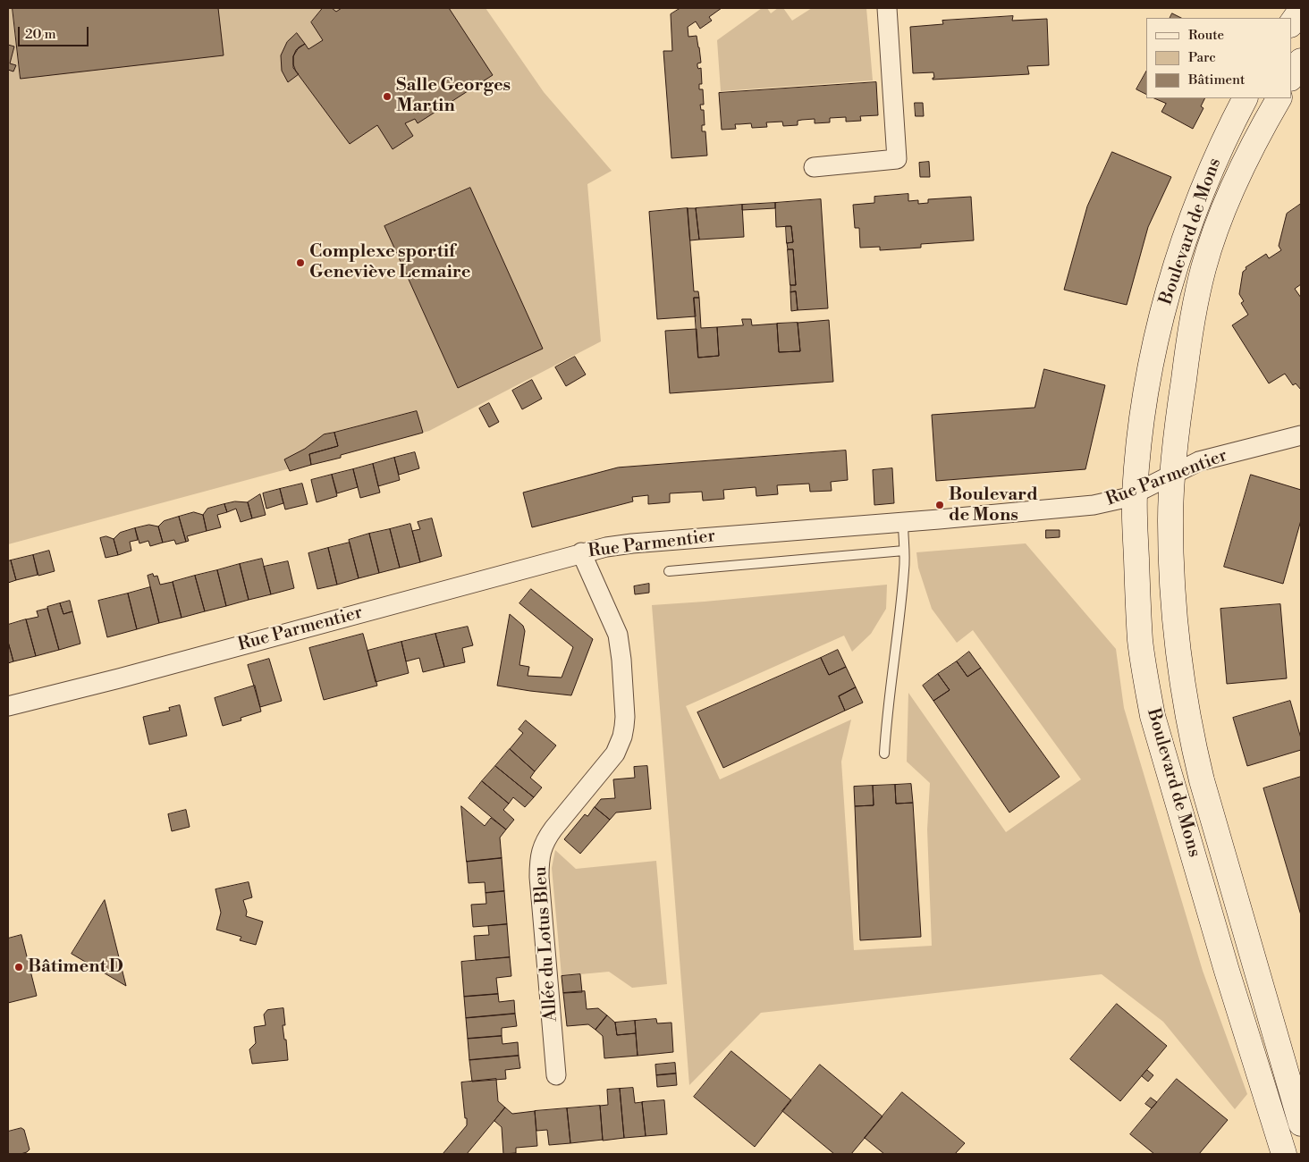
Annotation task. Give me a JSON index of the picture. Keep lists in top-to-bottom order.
{
  "streets": {
    "main road": ["Boulevard de Mons"],
    "street": ["Rue Parmentier", "Allée du Lotus Bleu"]
  },
  "crossings": [
    ["Boulevard de Mons", "Rue Parmentier"],
    ["Rue Parmentier", "Allée du Lotus Bleu"]
  ],
  "places": [
    "Salle Georges Martin",
    "Complexe sportif Geneviève Lemaire",
    "Boulevard de Mons",
    "Bâtiment D"
  ],
  "legend": ["Route", "Parc", "Bâtiment"],
  "scale_bar": "20 m"
}
